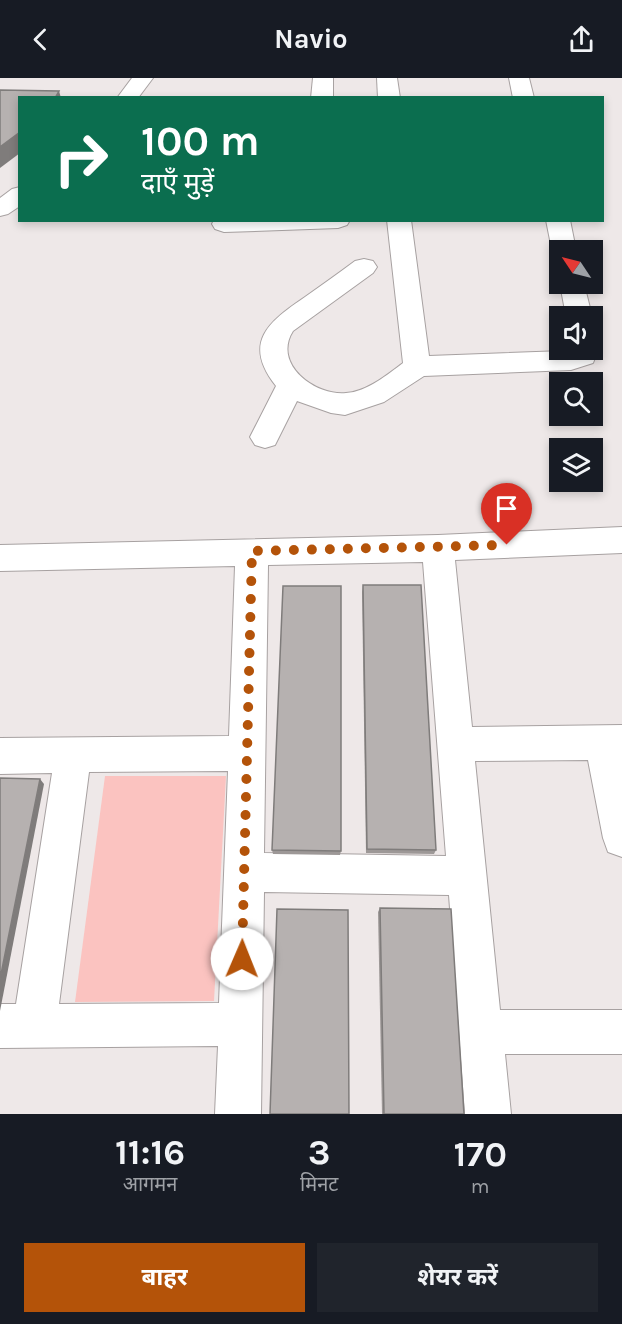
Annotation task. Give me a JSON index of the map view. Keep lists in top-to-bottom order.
{
  "north": "top left",
  "page": {
    "header": "Navio",
    "turn": ["100 m", "दाएँ मुड़ें"],
    "eta": [
      "11:16",
      "आगमन",
      "3",
      "मिनट",
      "170",
      "m"
    ],
    "buttons": ["बाहर", "शेयर करें"]
  }
}
